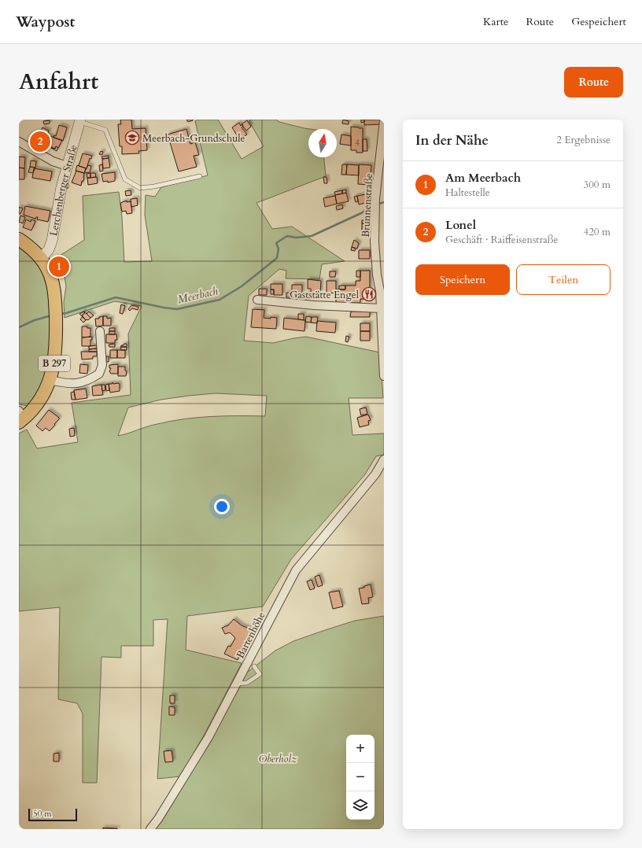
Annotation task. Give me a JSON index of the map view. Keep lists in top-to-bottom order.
{
  "streets": {
    "main road": ["B 297"],
    "street": ["Lerchenberger Straße", "Brunnenstraße", "Bartenhöhe"]
  },
  "crossings": [
    ["Lerchenberger Straße", "B 297"]
  ],
  "water": ["Meerbach"],
  "parks": ["Oberholz"],
  "places": {
    "school or university": ["Meerbach-Grundschule"],
    "restaurant": ["Gaststätte Engel"]
  },
  "house_numbers": ["4"],
  "scale_bar": "50 m",
  "north": "top",
  "page": {
    "header": "Waypost",
    "nav": ["Karte", "Route", "Gespeichert"],
    "title": "Anfahrt",
    "buttons": [
      "Route",
      ["Speichern", "Teilen"]
    ],
    "heading": ["In der Nähe", "2 Ergebnisse"],
    "pins": ["2", "1"],
    "list": [
      {
        "mark": "1",
        "name": "Am Meerbach",
        "note": "Haltestelle",
        "value": "300 m"
      },
      {
        "mark": "2",
        "name": "Lonel",
        "note": "Geschäft · Raiffeisenstraße",
        "value": "420 m"
      }
    ],
    "map_buttons": ["+", "−"],
    "scale": "50 m"
  }
}
